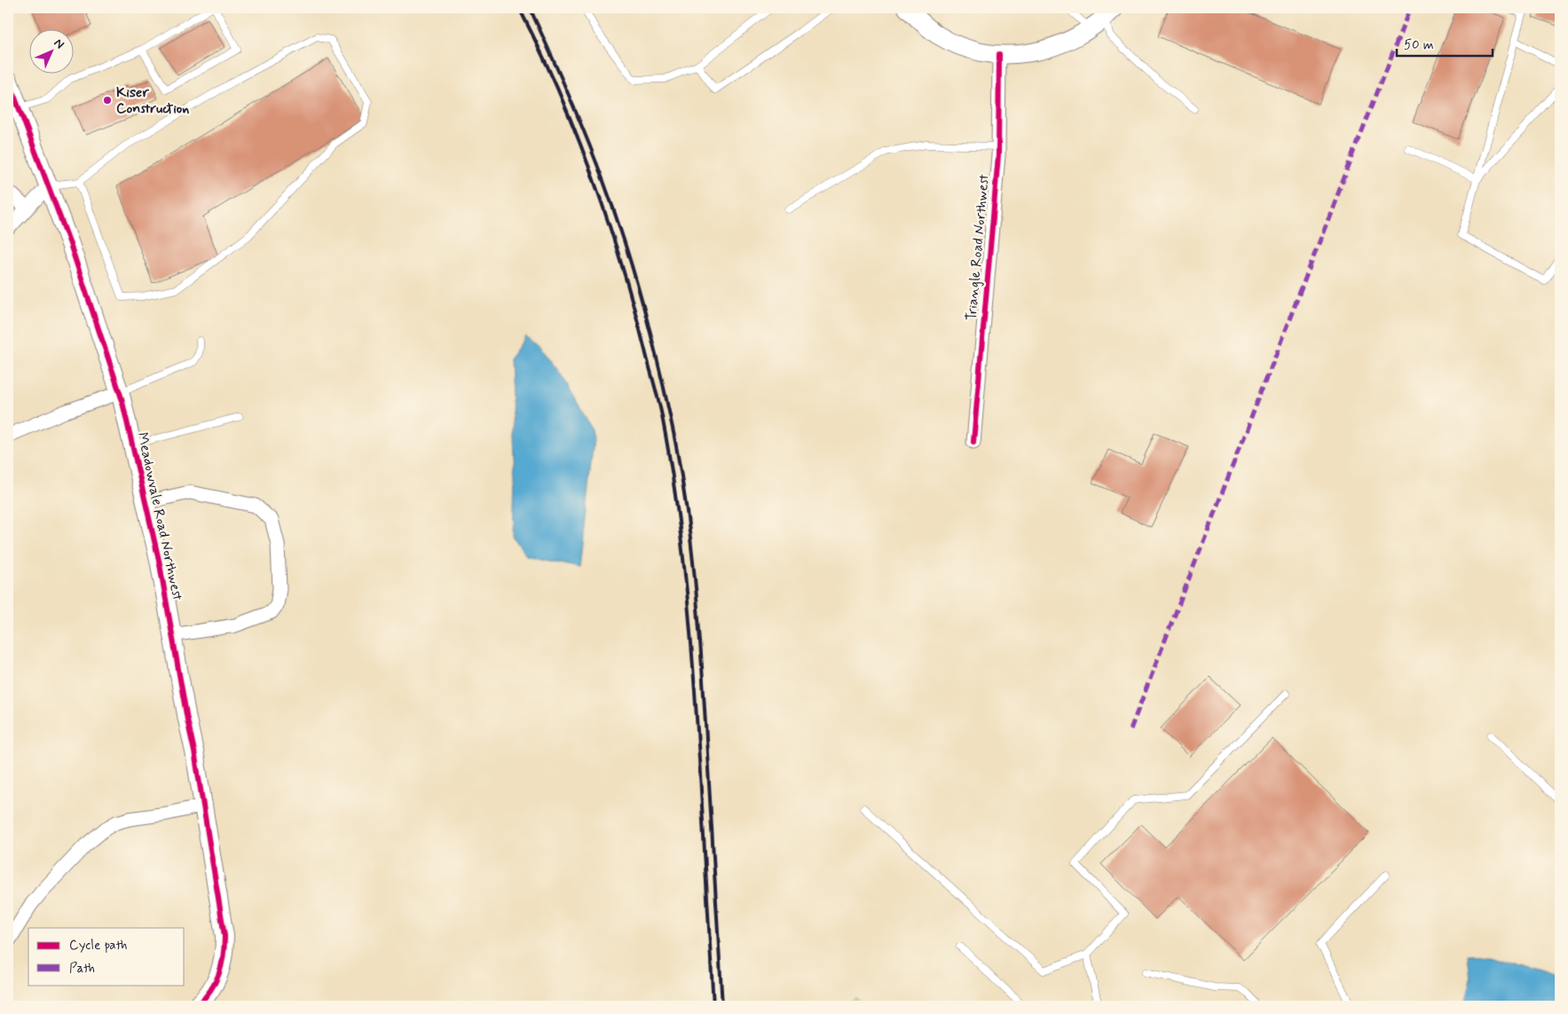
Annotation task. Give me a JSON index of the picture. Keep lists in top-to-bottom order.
{
  "streets": {
    "street": ["Triangle Road Northwest", "Meadowvale Road Northwest"]
  },
  "places": ["Kiser Construction"],
  "legend": ["Cycle path", "Path"],
  "scale_bar": "50 m",
  "north": "top right"
}
